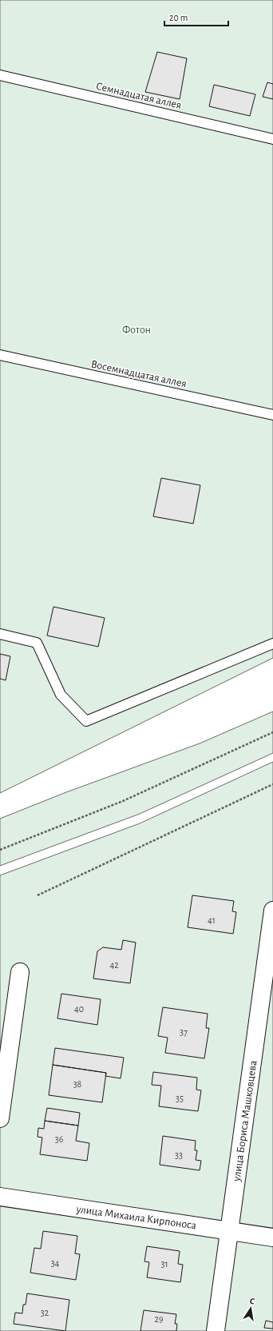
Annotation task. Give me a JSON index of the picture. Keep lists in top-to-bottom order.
{
  "streets": {
    "street": ["улица Бориса Машковцева", "улица Михаила Кирпоноса"],
    "lane": ["Семнадцатая аллея", "Восемнадцатая аллея"]
  },
  "crossings": [
    ["улица Бориса Машковцева", "улица Михаила Кирпоноса"]
  ],
  "parks": ["Фотон"],
  "house_numbers": [
    "41",
    "42",
    "40",
    "37",
    "38",
    "35",
    "36",
    "33",
    "34",
    "31",
    "32",
    "29"
  ],
  "scale_bar": "20 m",
  "north": "top"
}
